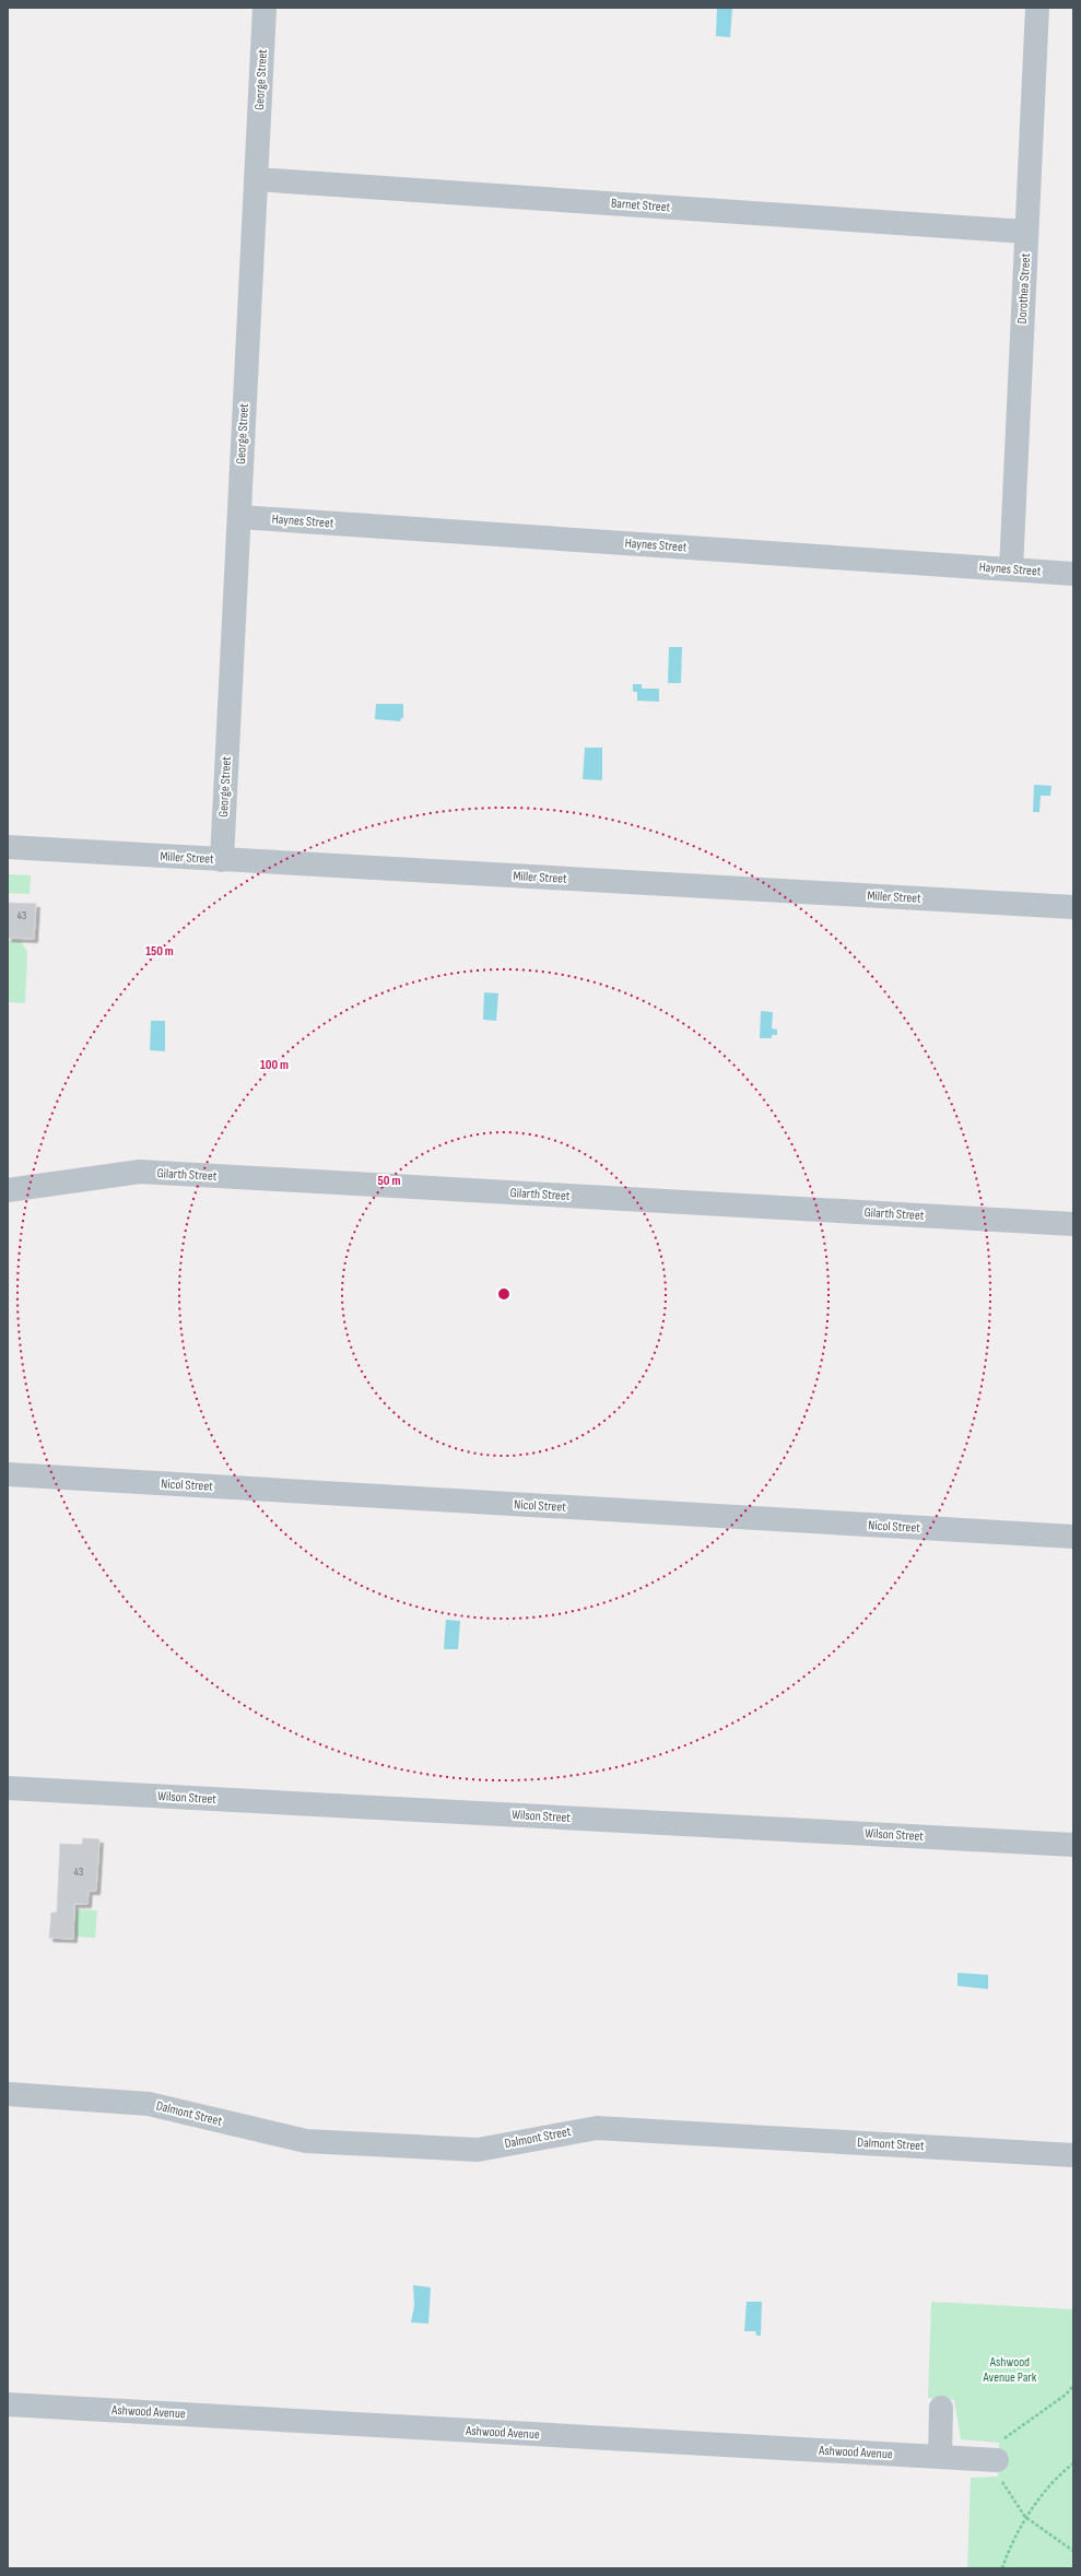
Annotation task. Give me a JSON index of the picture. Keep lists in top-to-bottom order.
{
  "streets": {
    "street": [
      "George Street",
      "Barnet Street",
      "Dorothea Street",
      "Haynes Street",
      "Miller Street",
      "Gilarth Street",
      "Nicol Street",
      "Wilson Street",
      "Dalmont Street",
      "Ashwood Avenue"
    ]
  },
  "crossings": [
    ["George Street", "Barnet Street"],
    ["George Street", "Haynes Street"],
    ["George Street", "Miller Street"],
    ["Barnet Street", "Dorothea Street"],
    ["Dorothea Street", "Haynes Street"]
  ],
  "parks": ["Ashwood Avenue Park"],
  "house_numbers": ["43", "43"],
  "rings": ["150 m", "100 m", "50 m"]
}
